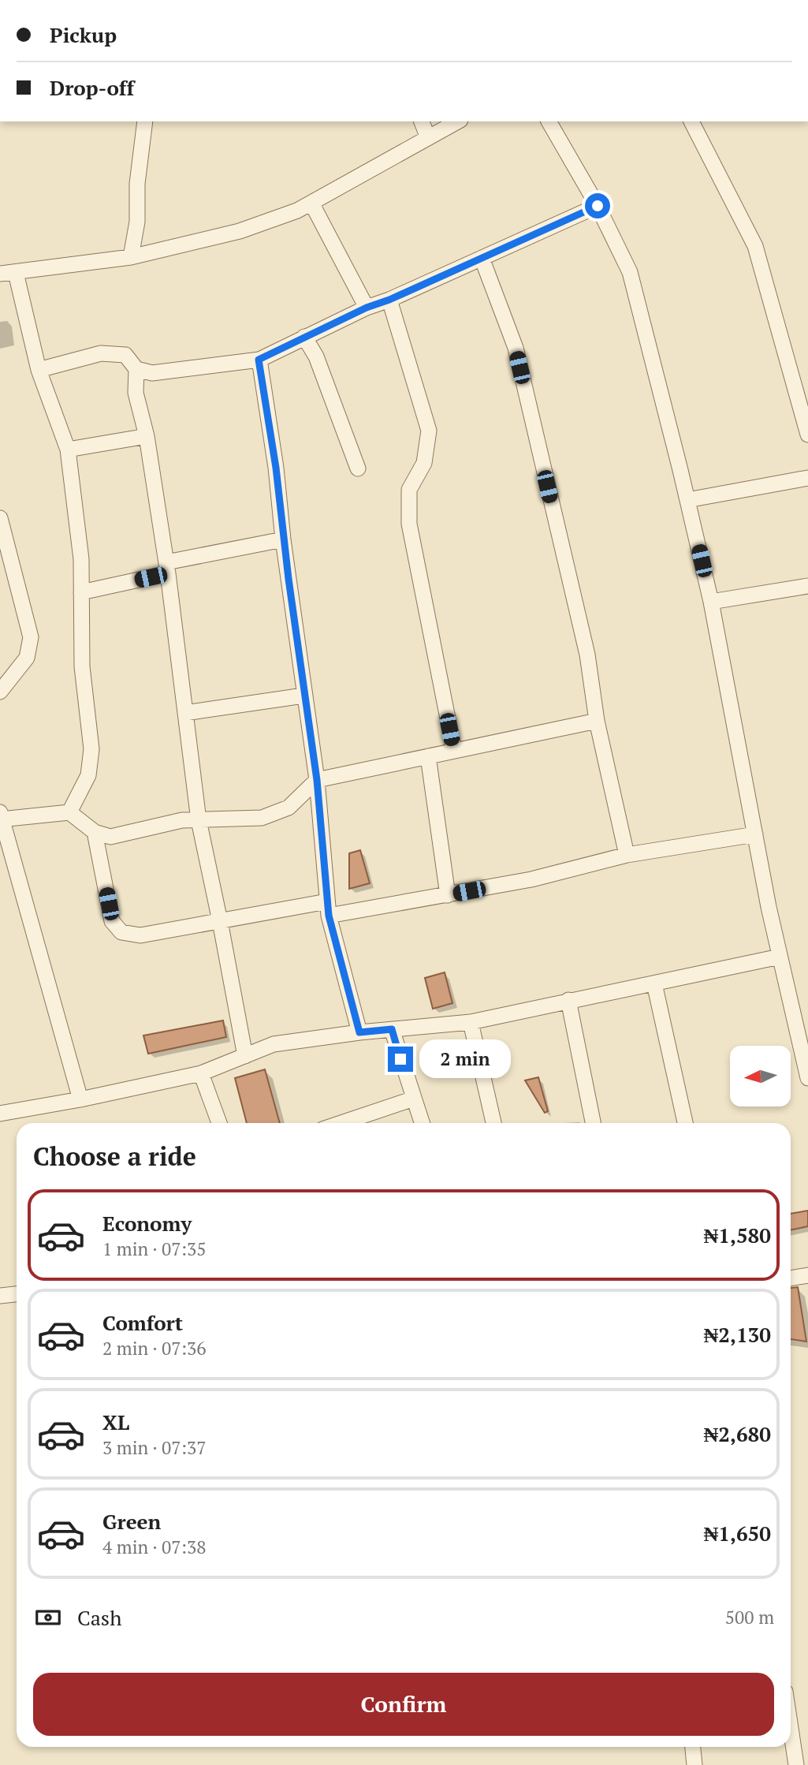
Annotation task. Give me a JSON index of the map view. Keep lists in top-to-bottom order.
{
  "north": "left",
  "page": {
    "banner": ["Pickup", "Drop-off"],
    "bubble": "2 min",
    "heading": "Choose a ride",
    "list": [
      {
        "name": "Economy",
        "note": "1 min · 07:35",
        "value": "₦1,580"
      },
      {
        "name": "Comfort",
        "note": "2 min · 07:36",
        "value": "₦2,130"
      },
      {
        "name": "XL",
        "note": "3 min · 07:37",
        "value": "₦2,680"
      },
      {
        "name": "Green",
        "note": "4 min · 07:38",
        "value": "₦1,650"
      }
    ],
    "pay": ["Cash", "500 m"],
    "buttons": "Confirm"
  }
}
